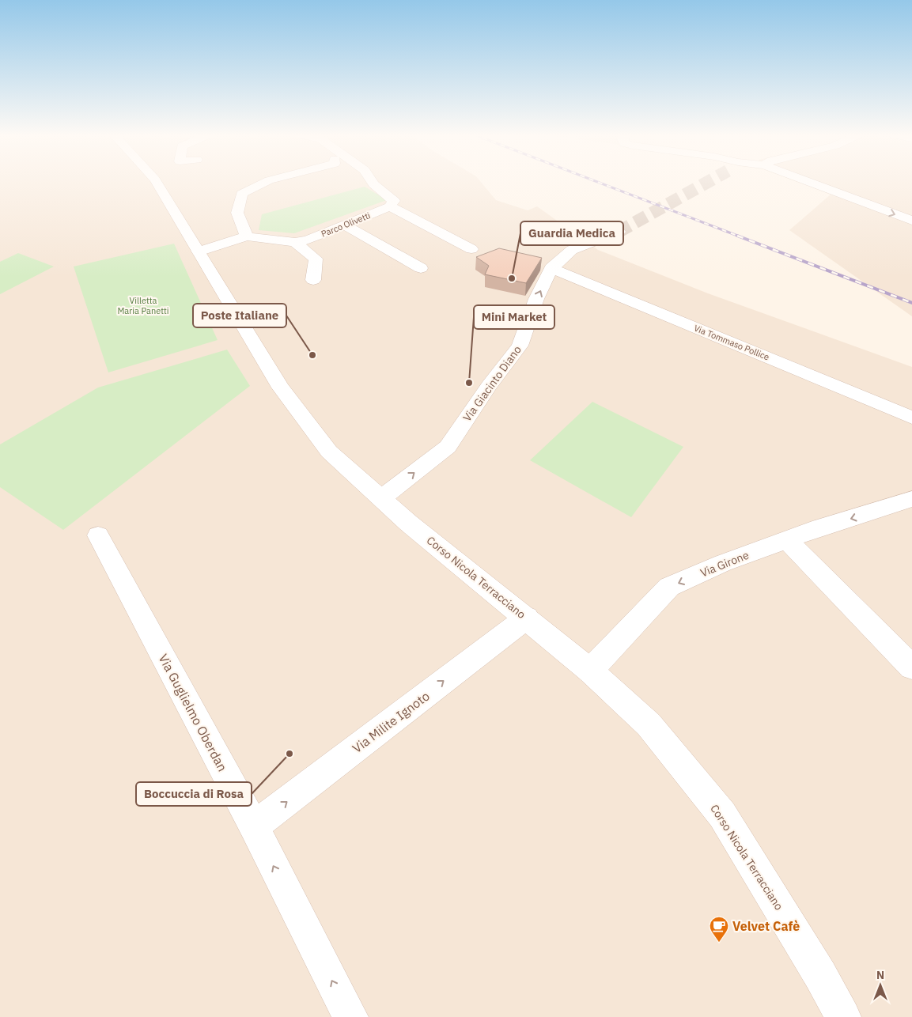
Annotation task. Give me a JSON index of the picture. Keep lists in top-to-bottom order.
{
  "streets": {
    "street": [
      "Parco Olivetti",
      "Via Tommaso Pollice",
      "Via Giacinto Diano",
      "Via Girone",
      "Corso Nicola Terracciano",
      "Via Guglielmo Oberdan",
      "Via Milite Ignoto"
    ]
  },
  "crossings": [
    ["Via Tommaso Pollice", "Via Giacinto Diano"],
    ["Via Giacinto Diano", "Corso Nicola Terracciano"],
    ["Via Girone", "Corso Nicola Terracciano"],
    ["Corso Nicola Terracciano", "Via Milite Ignoto"],
    ["Via Guglielmo Oberdan", "Via Milite Ignoto"]
  ],
  "one_way": [
    "Via Giacinto Diano",
    "Via Girone",
    "Via Guglielmo Oberdan",
    "Via Milite Ignoto"
  ],
  "parks": ["Villetta Maria Panetti"],
  "places": {
    "other": [
      "Guardia Medica",
      "Poste Italiane",
      "Mini Market",
      "Boccuccia di Rosa"
    ],
    "cafe": ["Velvet Cafè"]
  },
  "north": "top"
}
